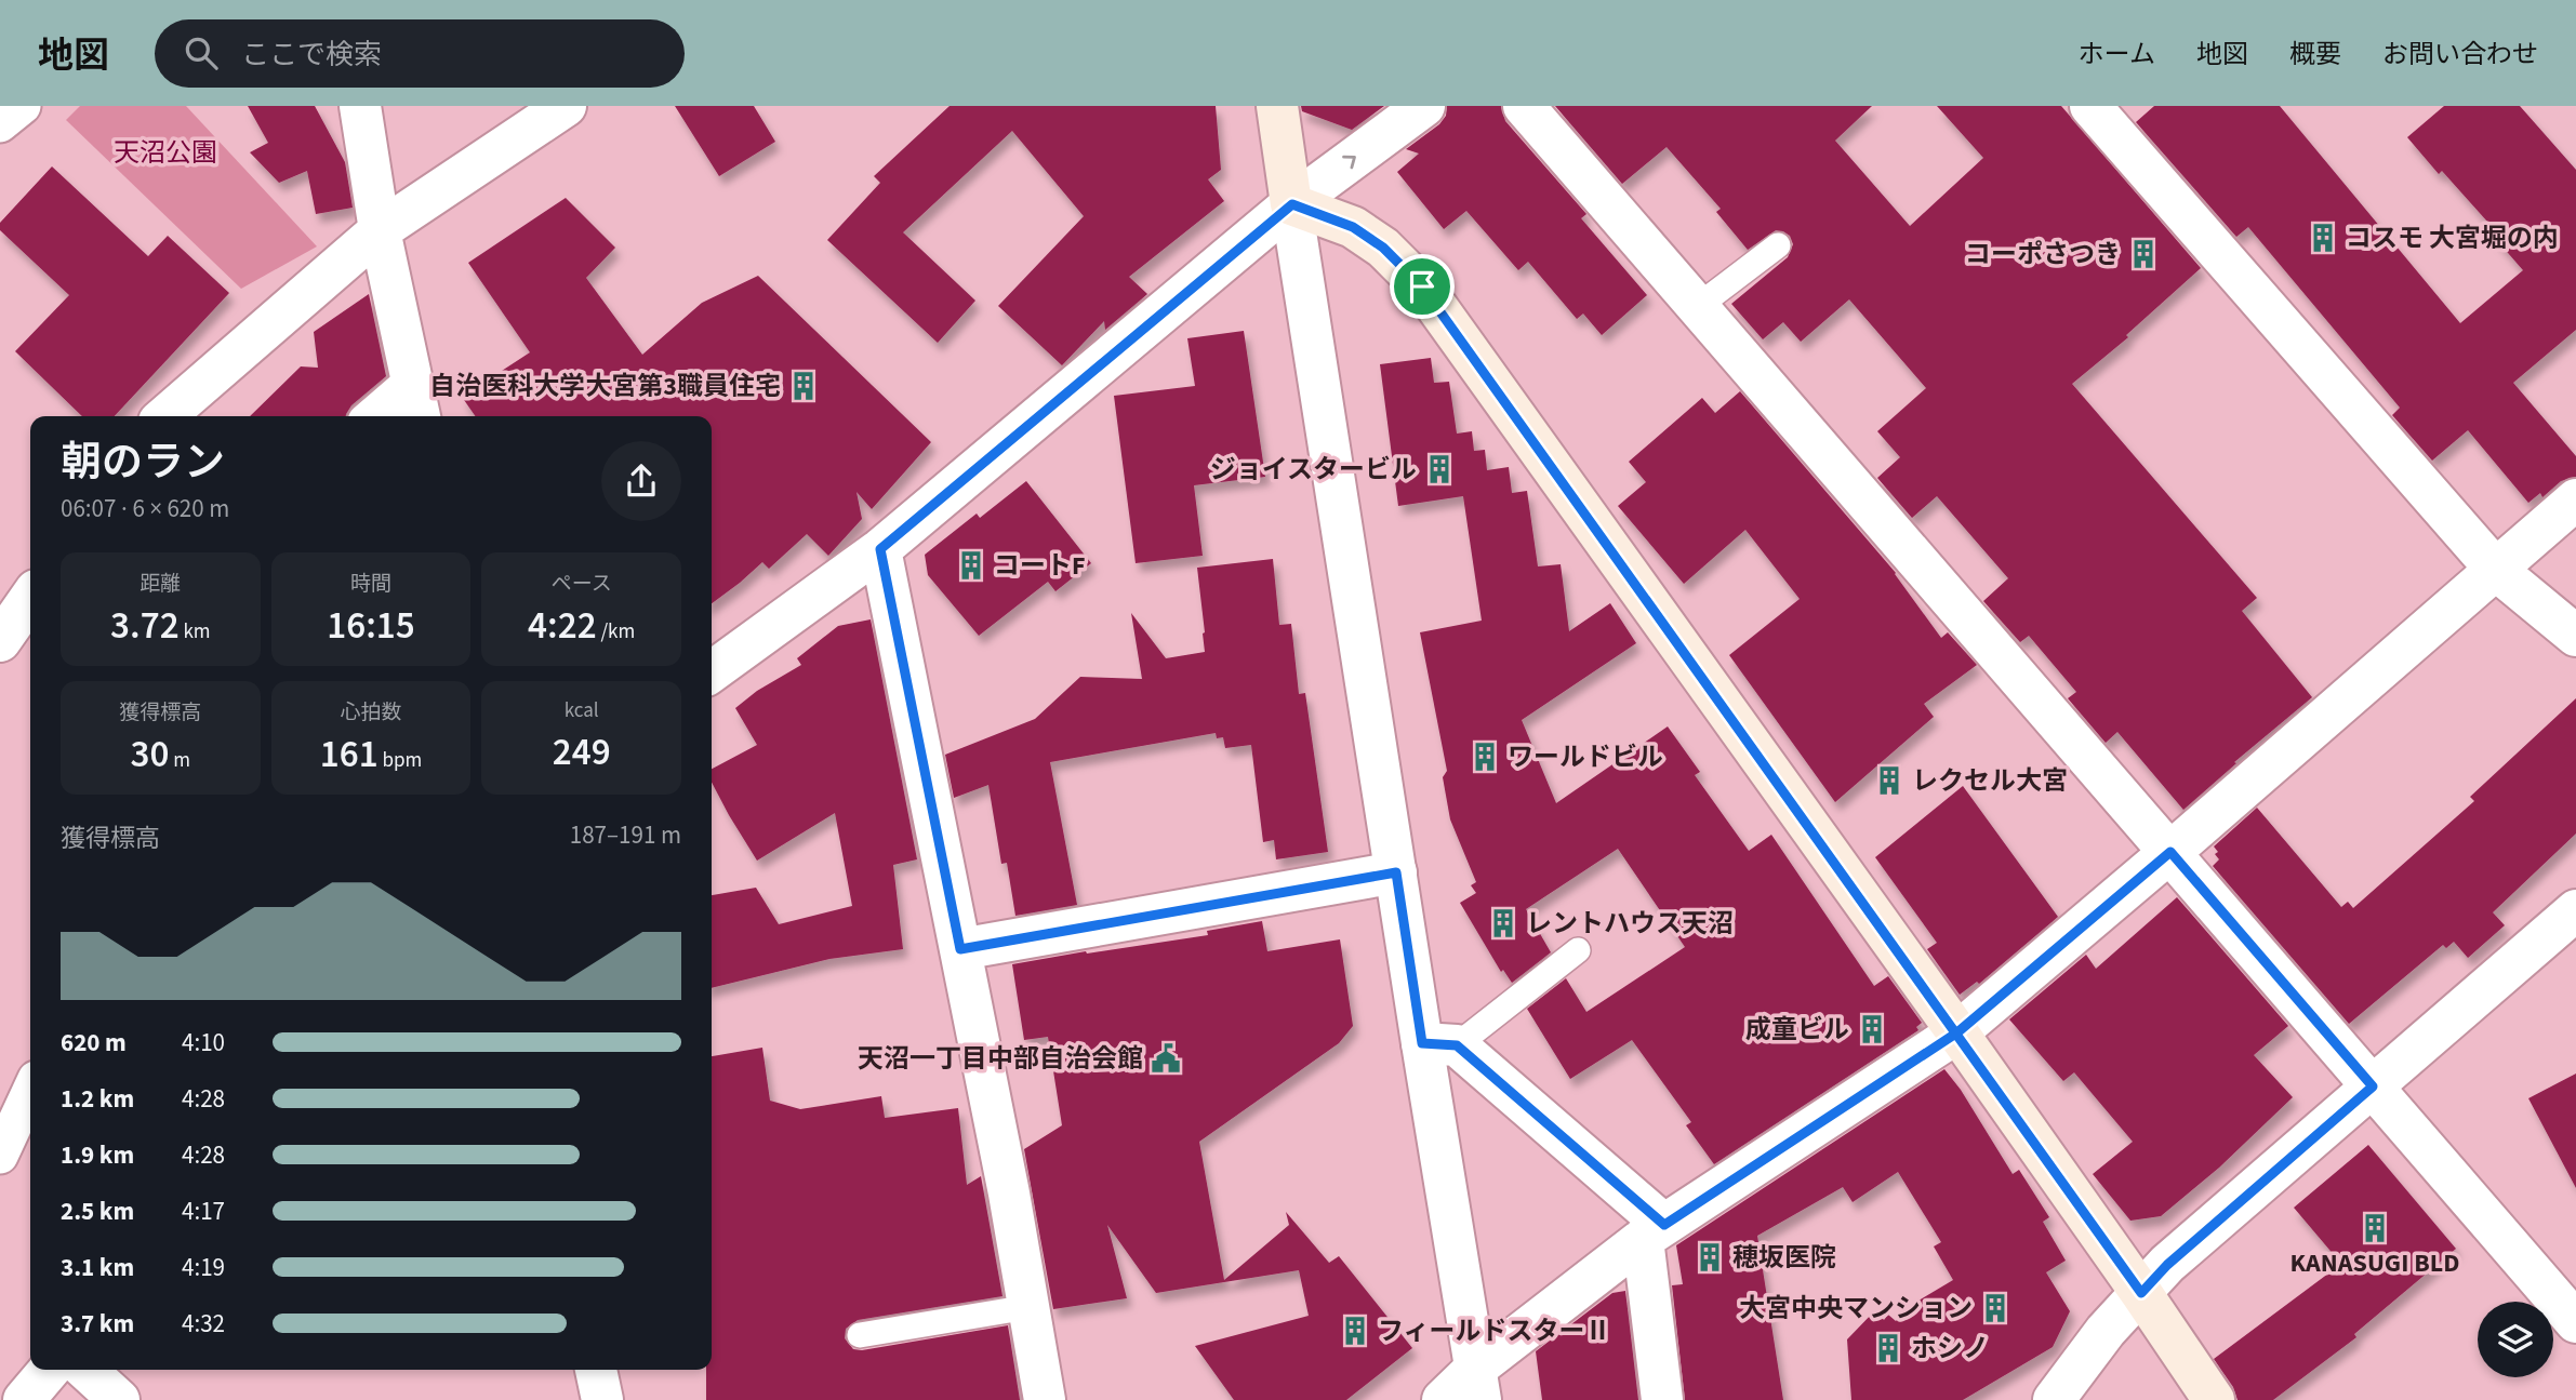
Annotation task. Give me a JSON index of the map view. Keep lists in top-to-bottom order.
{
  "parks": ["天沼公園"],
  "places": {
    "building": [
      "コスモ 大宮堀の内",
      "コーポさつき",
      "自治医科大学大宮第3職員住宅",
      "ジョイスタービル",
      "コートF",
      "ワールドビル",
      "レクセル大宮",
      "レントハウス天沼",
      "成童ビル",
      "KANASUGI BLD",
      "穂坂医院",
      "大宮中央マンション",
      "フィールドスターⅡ",
      "ホシノ"
    ],
    "public building": ["天沼一丁目中部自治会館"]
  },
  "page": {
    "header": "地図",
    "search": "ここで検索",
    "nav": [
      "ホーム",
      "地図",
      "概要",
      "お問い合わせ"
    ],
    "heading": ["朝のラン", "06:07 · 6 × 620 m"],
    "stats": [
      ["距離", "3.72 km"],
      ["時間", "16:15"],
      ["ペース", "4:22 /km"],
      ["獲得標高", "30 m"],
      ["心拍数", "161 bpm"],
      ["kcal", "249"]
    ],
    "chart": ["獲得標高", "187–191 m"],
    "list": [
      {
        "name": "620 m",
        "note": "4:10"
      },
      {
        "name": "1.2 km",
        "note": "4:28"
      },
      {
        "name": "1.9 km",
        "note": "4:28"
      },
      {
        "name": "2.5 km",
        "note": "4:17"
      },
      {
        "name": "3.1 km",
        "note": "4:19"
      },
      {
        "name": "3.7 km",
        "note": "4:32"
      }
    ]
  }
}
